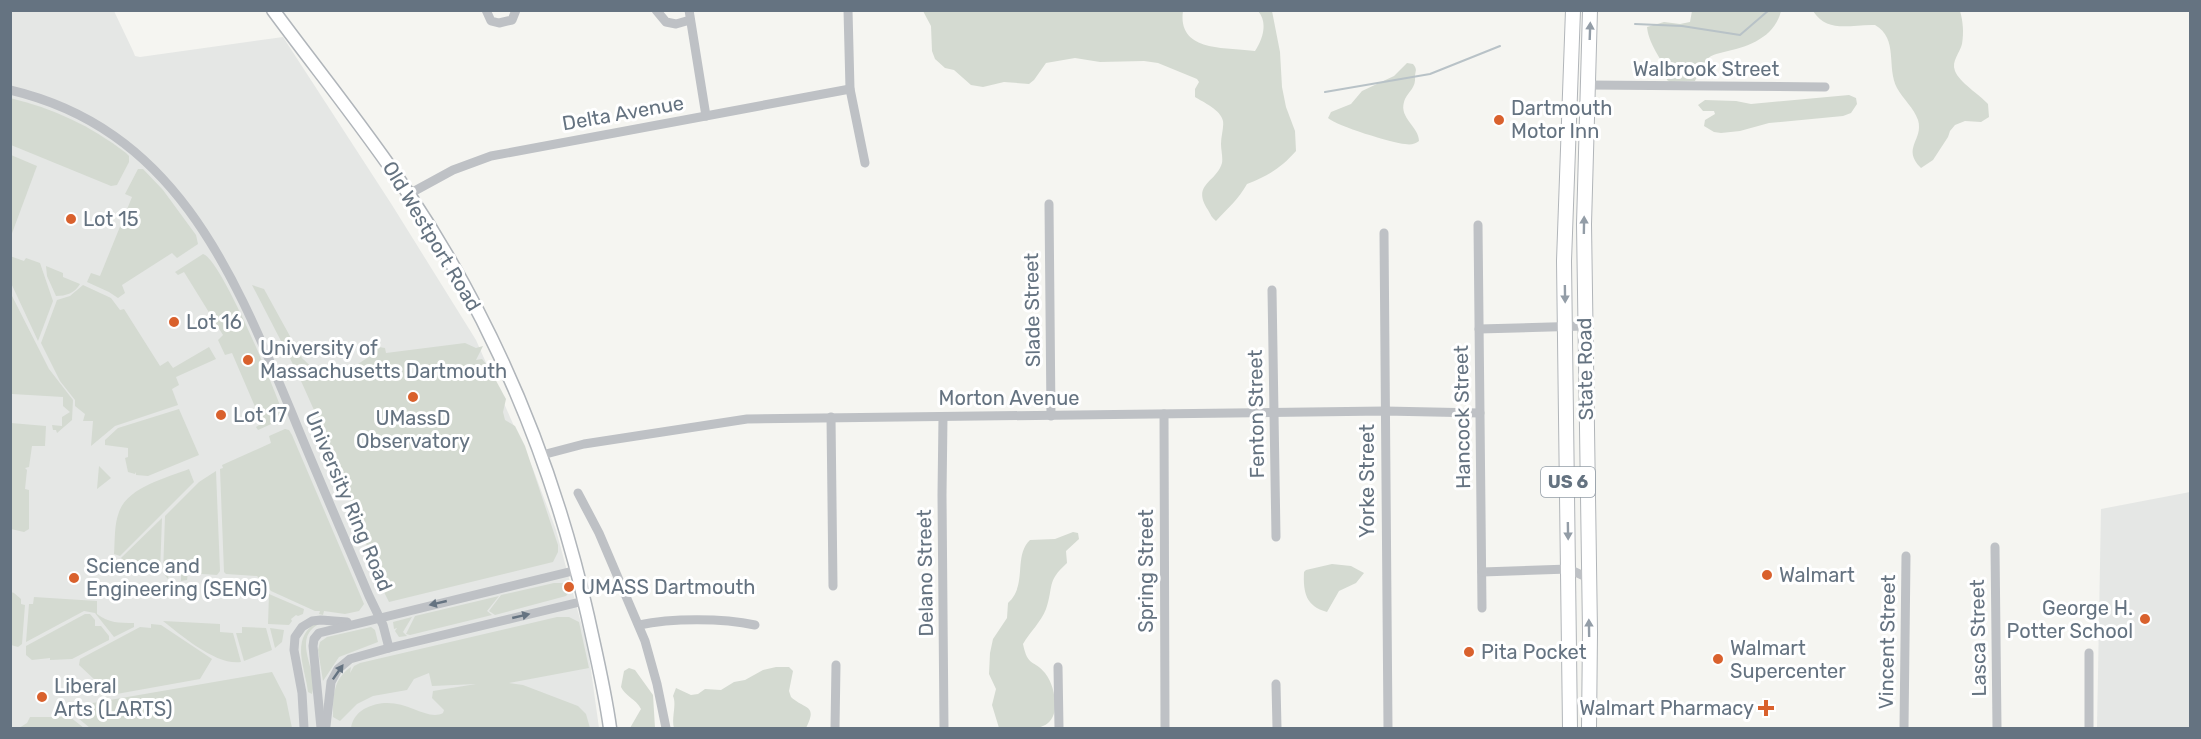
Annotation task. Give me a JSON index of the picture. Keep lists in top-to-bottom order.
{
  "streets": {
    "main road": ["Old Westport Road", "State Road", "US 6"],
    "street": [
      "Walbrook Street",
      "Delta Avenue",
      "Slade Street",
      "Morton Avenue",
      "Fenton Street",
      "Hancock Street",
      "Yorke Street",
      "University Ring Road",
      "Spring Street",
      "Delano Street",
      "Lasca Street",
      "Vincent Street"
    ]
  },
  "crossings": [
    ["Walbrook Street", "State Road"],
    ["Delta Avenue", "Old Westport Road"],
    ["Old Westport Road", "Morton Avenue"],
    ["Old Westport Road", "University Ring Road"],
    ["Slade Street", "Morton Avenue"],
    ["Morton Avenue", "Fenton Street"],
    ["Morton Avenue", "Hancock Street"],
    ["Morton Avenue", "Yorke Street"],
    ["Morton Avenue", "Spring Street"],
    ["Morton Avenue", "Delano Street"]
  ],
  "places": {
    "other": [
      "Dartmouth Motor Inn",
      "Lot 15",
      "Lot 16",
      "University of Massachusetts Dartmouth",
      "UMassD Observatory",
      "Lot 17",
      "Walmart",
      "Science and Engineering (SENG)",
      "UMASS Dartmouth",
      "George H. Potter School",
      "Pita Pocket",
      "Walmart Supercenter",
      "Liberal Arts (LARTS)"
    ],
    "health": ["Walmart Pharmacy"]
  }
}
